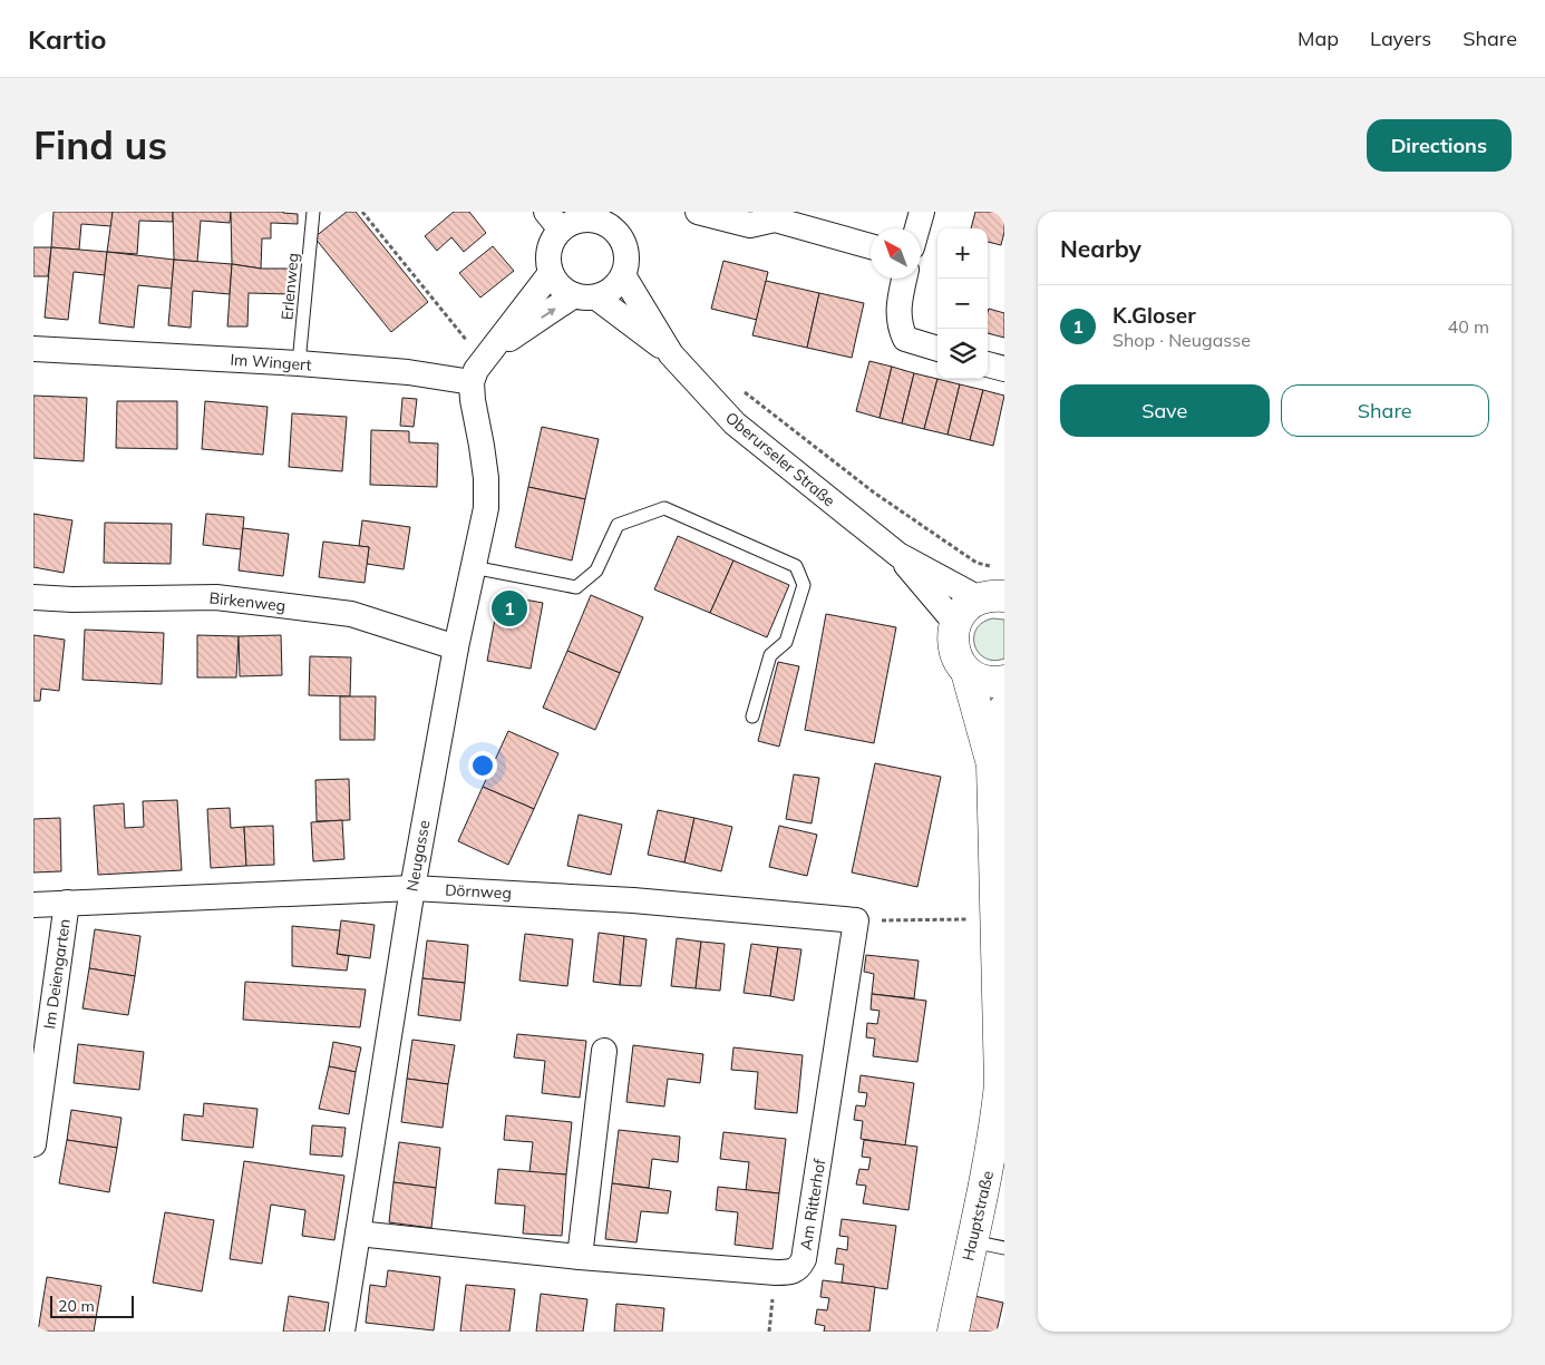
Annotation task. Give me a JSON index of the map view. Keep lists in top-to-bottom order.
{
  "streets": {
    "street": [
      "Im Wingert",
      "Oberurseler Straße",
      "Birkenweg",
      "Neugasse",
      "Dörnweg",
      "Im Deiengarten",
      "Am Ritterhof",
      "Hauptstraße"
    ],
    "lane": ["Erlenweg"]
  },
  "crossings": [
    ["Erlenweg", "Im Wingert"],
    ["Im Wingert", "Neugasse"],
    ["Oberurseler Straße", "Hauptstraße"],
    ["Birkenweg", "Neugasse"],
    ["Neugasse", "Dörnweg"],
    ["Neugasse", "Am Ritterhof"],
    ["Dörnweg", "Im Deiengarten"],
    ["Dörnweg", "Am Ritterhof"]
  ],
  "scale_bar": "20 m",
  "north": "top left",
  "page": {
    "header": "Kartio",
    "nav": ["Map", "Layers", "Share"],
    "buttons": [
      "Directions",
      ["Save", "Share"]
    ],
    "title": "Find us",
    "heading": "Nearby",
    "map_buttons": ["+", "−"],
    "list": [
      {
        "mark": "1",
        "name": "K.Gloser",
        "note": "Shop · Neugasse",
        "value": "40 m"
      }
    ],
    "pins": "1",
    "scale": "20 m"
  }
}
